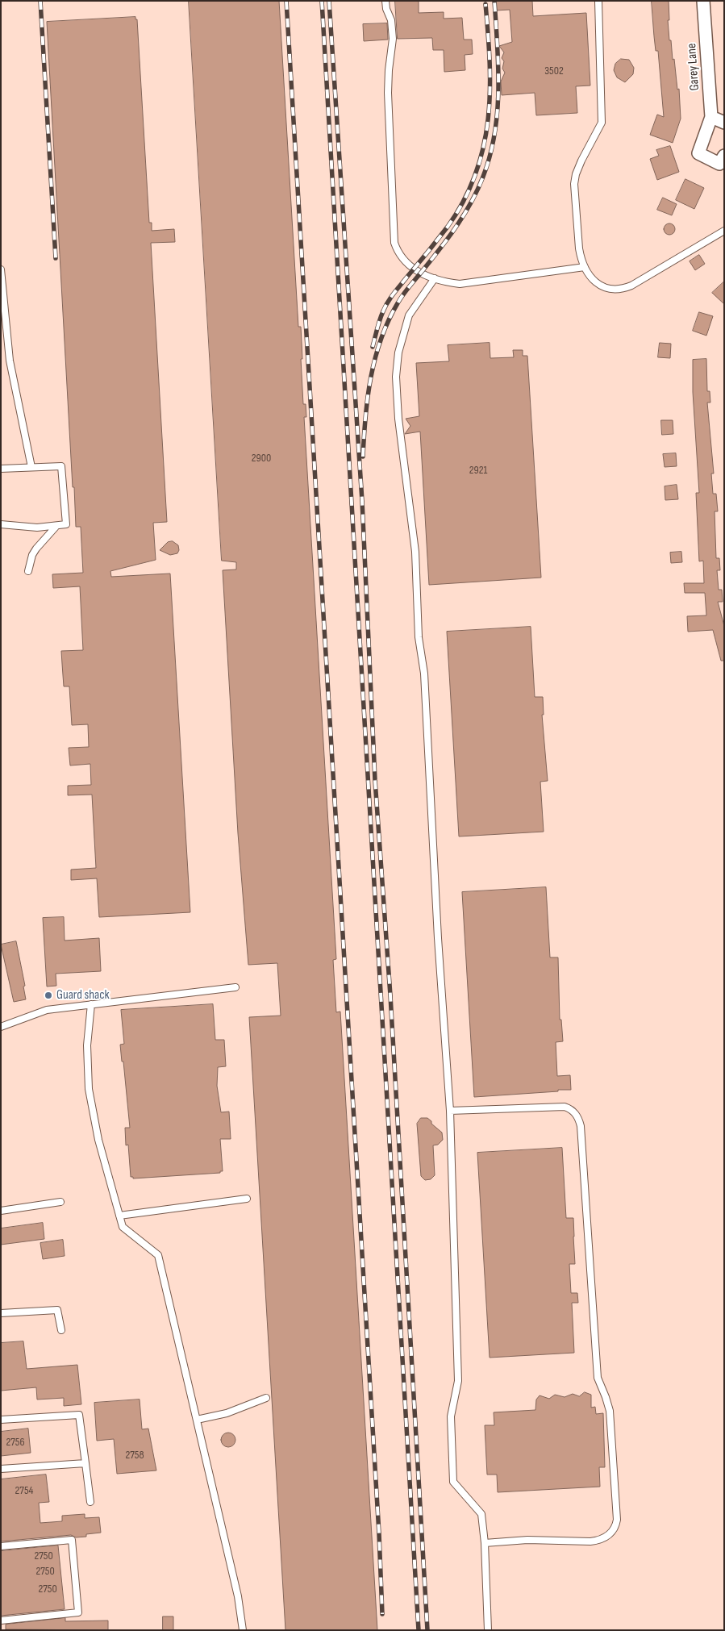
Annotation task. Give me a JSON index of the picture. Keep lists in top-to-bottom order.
{
  "streets": {
    "street": ["Garey Lane"]
  },
  "places": ["Guard shack"],
  "house_numbers": [
    "3502",
    "2900",
    "2921",
    "2756",
    "2758",
    "2754",
    "2750",
    "2750",
    "2750"
  ]
}
